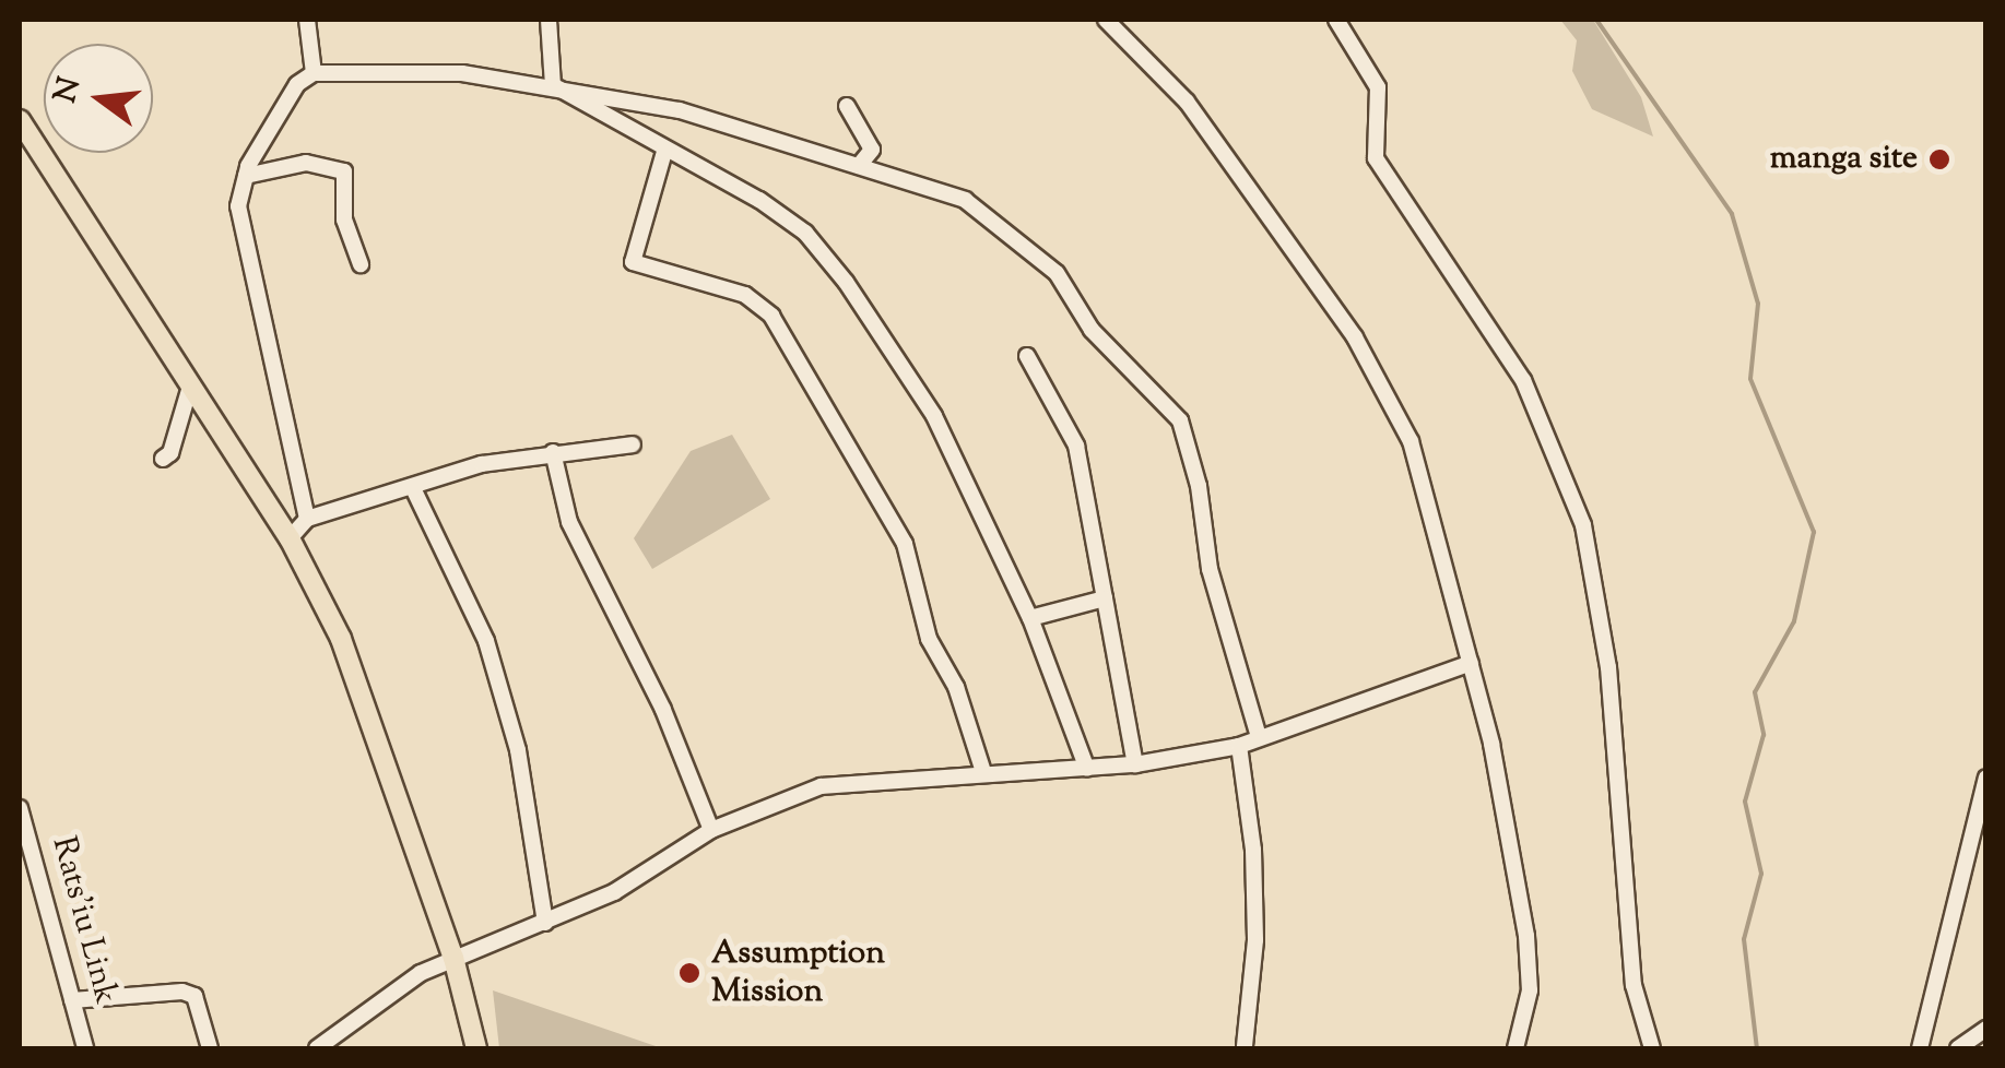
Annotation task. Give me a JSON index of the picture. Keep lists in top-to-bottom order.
{
  "streets": {
    "street": ["Rats'iu Link"]
  },
  "places": ["manga site", "Assumption Mission"],
  "north": "left"
}
